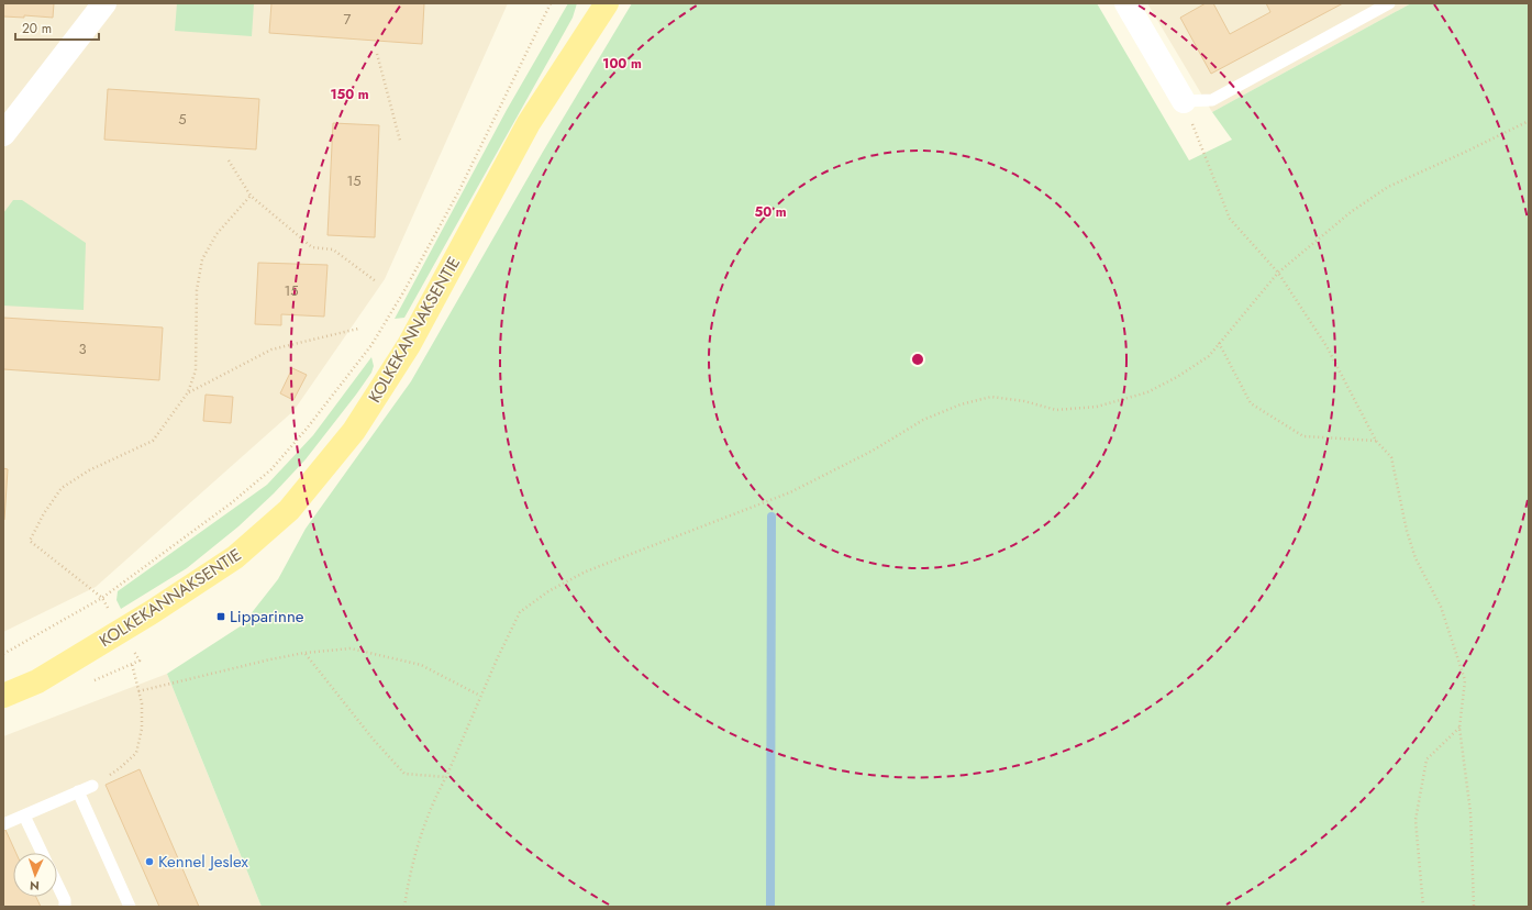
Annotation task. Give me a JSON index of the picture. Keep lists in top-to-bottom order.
{
  "streets": {
    "main road": ["KOLKEKANNAKSENTIE"]
  },
  "places": {
    "transit": ["Lipparinne"],
    "other": ["Kennel Jeslex"]
  },
  "house_numbers": [
    "7",
    "5",
    "15",
    "15",
    "3"
  ],
  "scale_bar": "20 m",
  "north": "bottom",
  "rings": ["100 m", "150 m", "50 m"]
}
